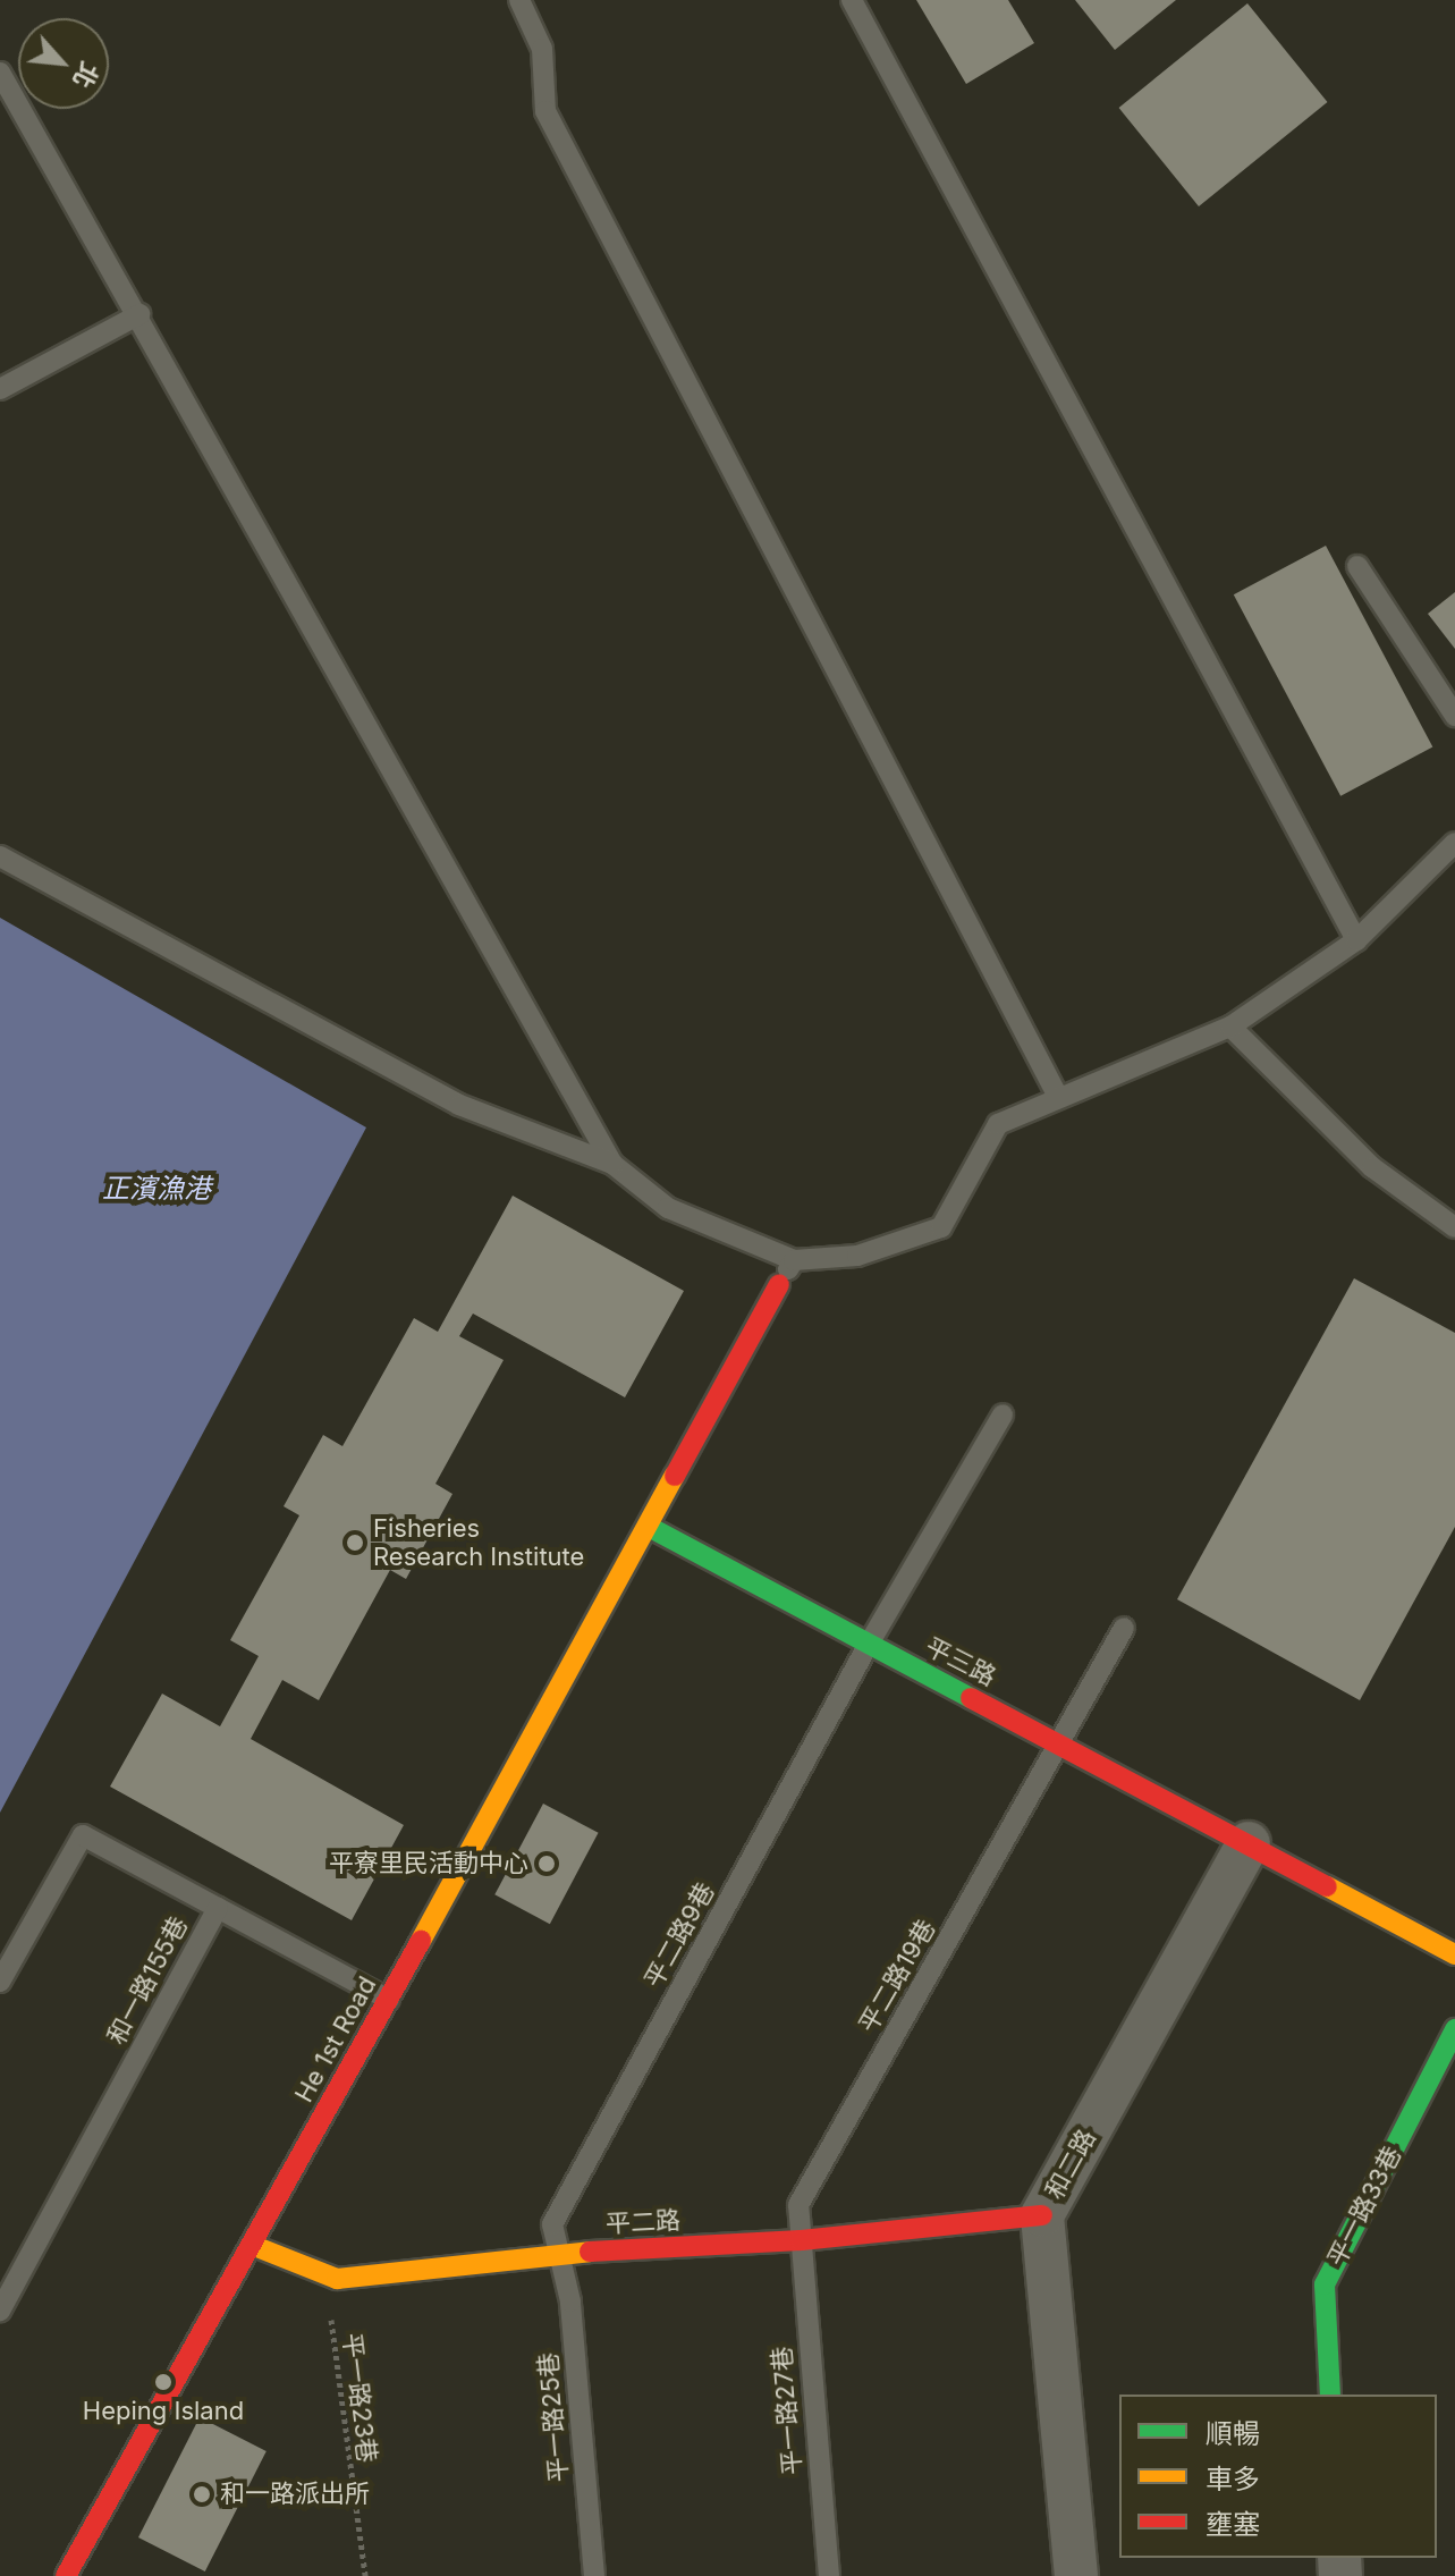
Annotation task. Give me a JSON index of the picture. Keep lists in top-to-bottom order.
{
  "streets": {
    "street": [
      "平三路",
      "He 1st Road",
      "和二路",
      "平一路33巷",
      "平二路"
    ],
    "lane": [
      "平二路9巷",
      "平二路19巷",
      "和一路155巷",
      "平一路27巷",
      "平一路25巷"
    ],
    "path": ["平一路23巷"]
  },
  "crossings": [
    ["平三路", "平二路9巷"],
    ["平三路", "平二路19巷"],
    ["平三路", "He 1st Road"],
    ["平三路", "和二路"],
    ["平二路9巷", "平二路"],
    ["平二路9巷", "平一路25巷"],
    ["平二路19巷", "平二路"],
    ["平二路19巷", "平一路27巷"],
    ["He 1st Road", "平二路"],
    ["和二路", "平二路"],
    ["平二路", "平一路23巷"],
    ["平二路", "平一路27巷"],
    ["平二路", "平一路25巷"]
  ],
  "water": ["正濱漁港"],
  "places": [
    "Fisheries Research Institute",
    "平寮里民活動中心",
    "Heping Island",
    "和一路派出所"
  ],
  "legend": ["順暢", "車多", "壅塞"],
  "north": "bottom right"
}
